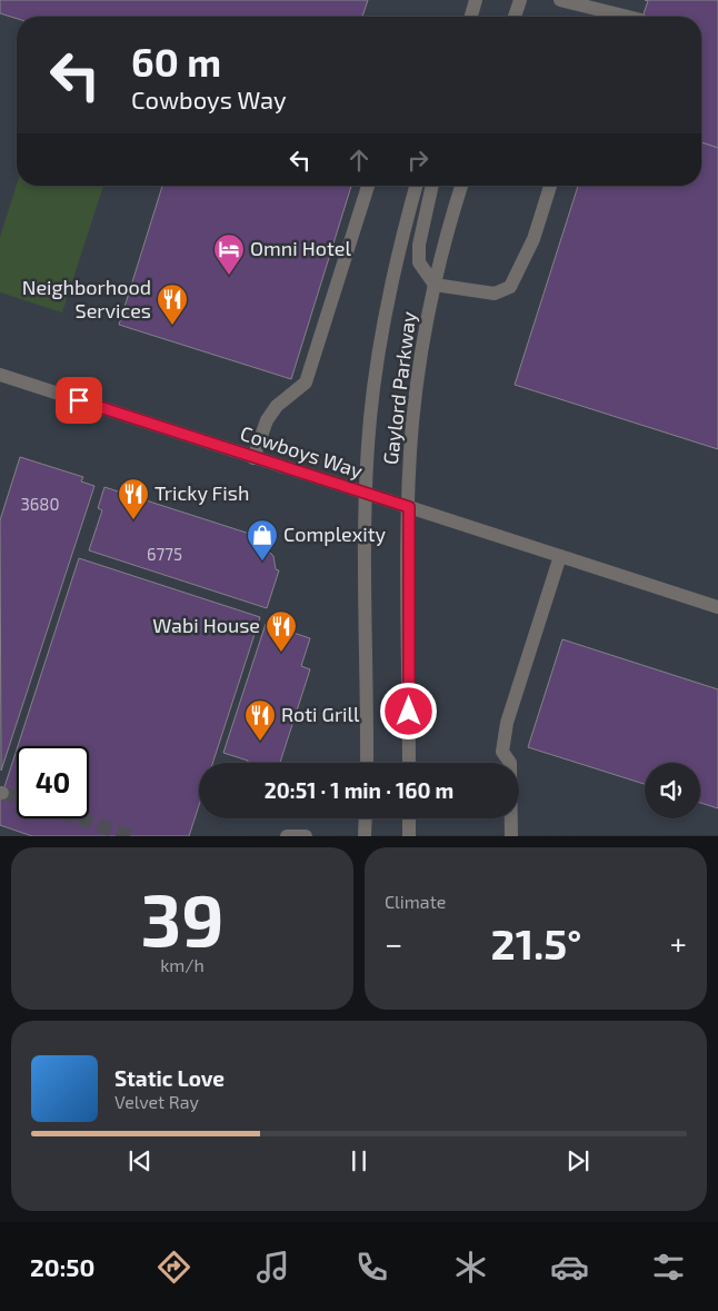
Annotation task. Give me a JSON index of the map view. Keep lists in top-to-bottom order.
{
  "streets": {
    "street": ["Gaylord Parkway", "Cowboys Way"]
  },
  "crossings": [
    ["Gaylord Parkway", "Cowboys Way"]
  ],
  "places": {
    "hotel": ["Omni Hotel"],
    "restaurant": [
      "Neighborhood Services",
      "Tricky Fish",
      "Wabi House",
      "Roti Grill"
    ],
    "shop": ["Complexity"]
  },
  "house_numbers": ["3680", "6775"],
  "page": {
    "turn": ["60 m", "Cowboys Way"],
    "limit": "40",
    "trip": "20:51 · 1 min · 160 m",
    "tile": [
      ["39", "km/h"],
      "Climate"
    ],
    "heat": ["−", "21.5°", "+"],
    "song": ["Static Love", "Velvet Ray"],
    "tabs": "20:50"
  }
}
